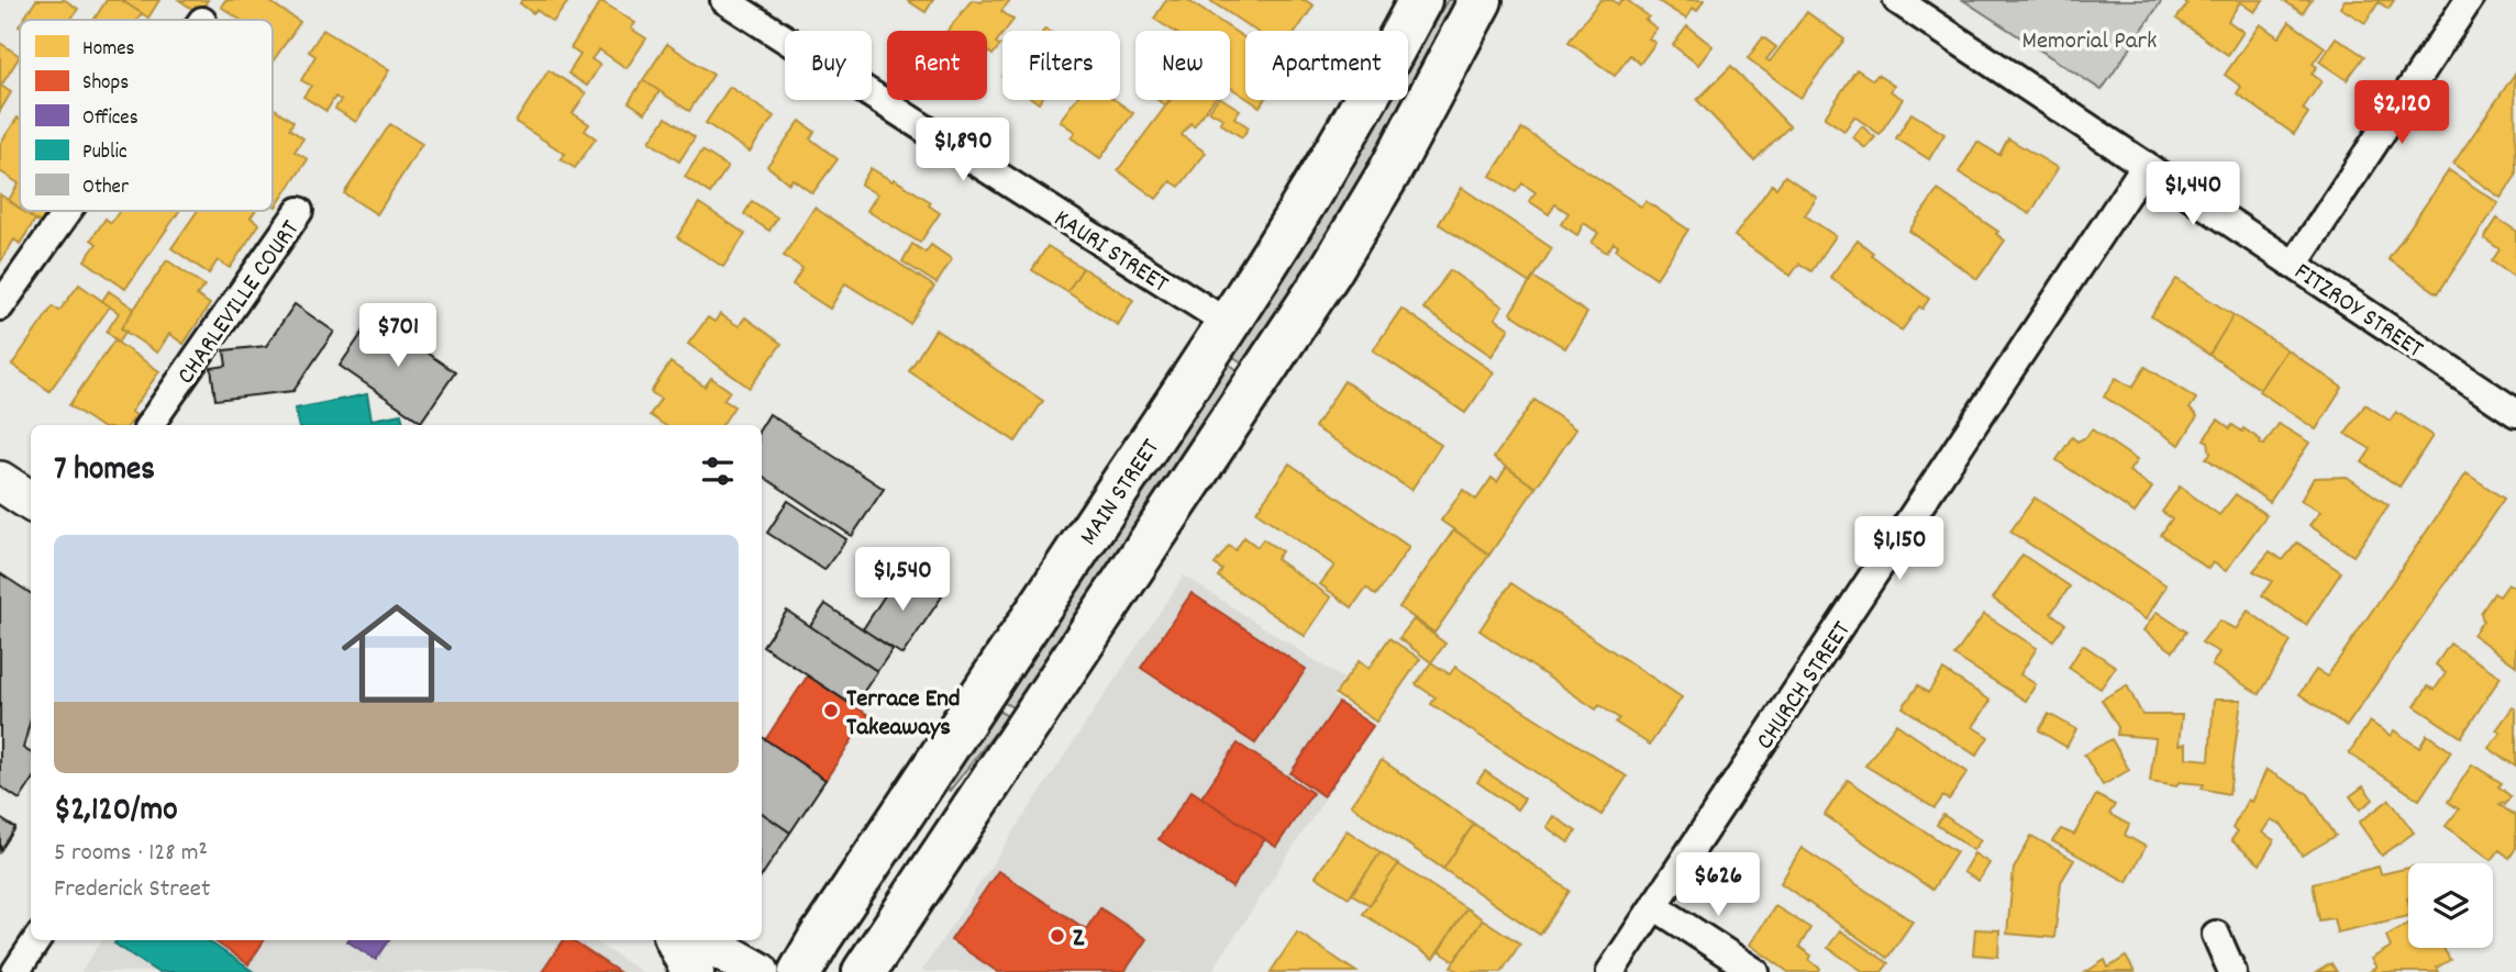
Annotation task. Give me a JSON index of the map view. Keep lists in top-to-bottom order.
{
  "streets": {
    "highway": ["MAIN STREET"],
    "street": [
      "KAURI STREET",
      "CHARLEVILLE COURT",
      "FITZROY STREET",
      "CHURCH STREET"
    ]
  },
  "crossings": [
    ["KAURI STREET", "MAIN STREET"],
    ["FITZROY STREET", "CHURCH STREET"]
  ],
  "parks": ["Memorial Park"],
  "places": ["Terrace End Takeaways", "Z"],
  "legend": [
    "Homes",
    "Shops",
    "Offices",
    "Public",
    "Other"
  ],
  "page": {
    "chip": [
      "Buy",
      "Rent",
      "Filters",
      "New",
      "Apartment"
    ],
    "price": [
      "$2,120",
      "$1,890",
      "$1,440",
      "$701",
      "$1,150",
      "$1,540",
      "$626"
    ],
    "heading": "7 homes",
    "list": [
      {
        "name": "$2,120/mo",
        "note": "5 rooms · 128 m² · Frederick Street"
      }
    ]
  }
}
